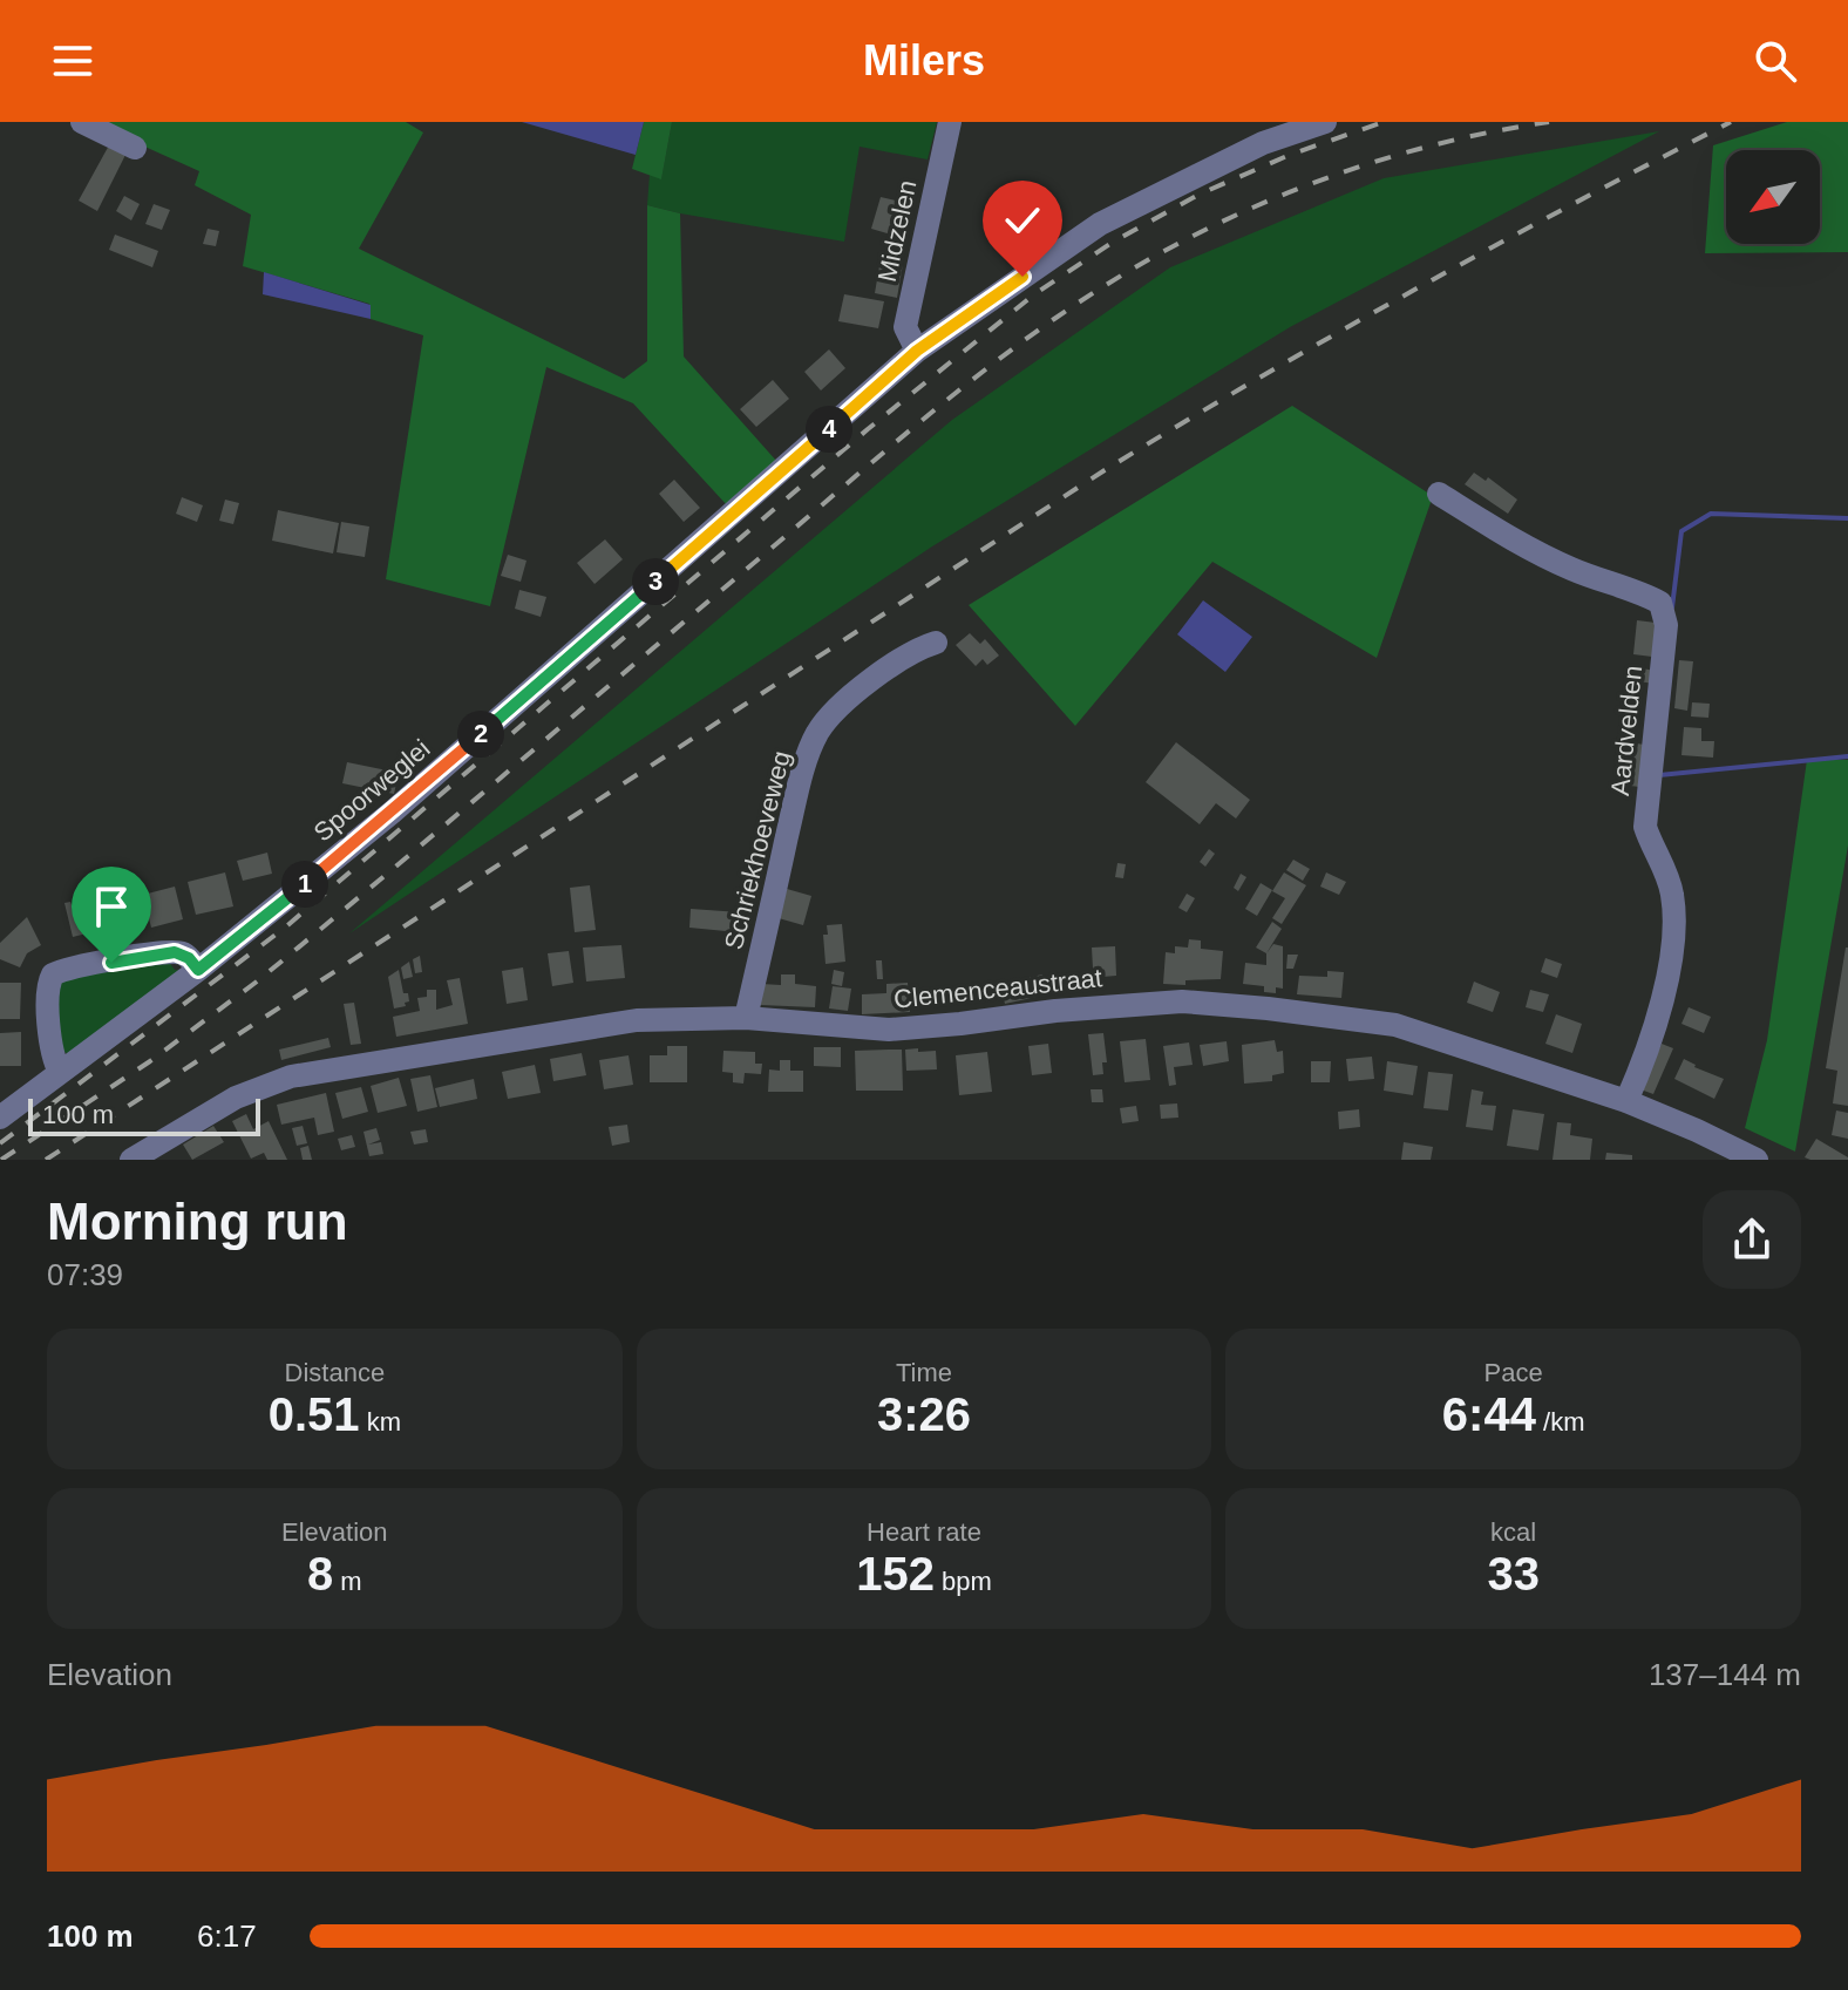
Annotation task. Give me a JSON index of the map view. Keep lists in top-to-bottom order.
{
  "streets": {
    "street": [
      "Midzelen",
      "Aardvelden",
      "Spoorweglei",
      "Schriekhoeveweg",
      "Clemenceaustraat"
    ]
  },
  "crossings": [
    ["Midzelen", "Spoorweglei"],
    ["Aardvelden", "Clemenceaustraat"],
    ["Schriekhoeveweg", "Clemenceaustraat"]
  ],
  "scale_bar": "100 m",
  "north": "bottom left",
  "page": {
    "header": "Milers",
    "pins": [
      "4",
      "3",
      "2",
      "1"
    ],
    "scale": "100 m",
    "heading": ["Morning run", "07:39"],
    "stats": [
      ["Distance", "0.51 km"],
      ["Time", "3:26"],
      ["Pace", "6:44 /km"],
      ["Elevation", "8 m"],
      ["Heart rate", "152 bpm"],
      ["kcal", "33"]
    ],
    "chart": ["Elevation", "137–144 m"],
    "list": [
      {
        "name": "100 m",
        "note": "6:17"
      }
    ]
  }
}
